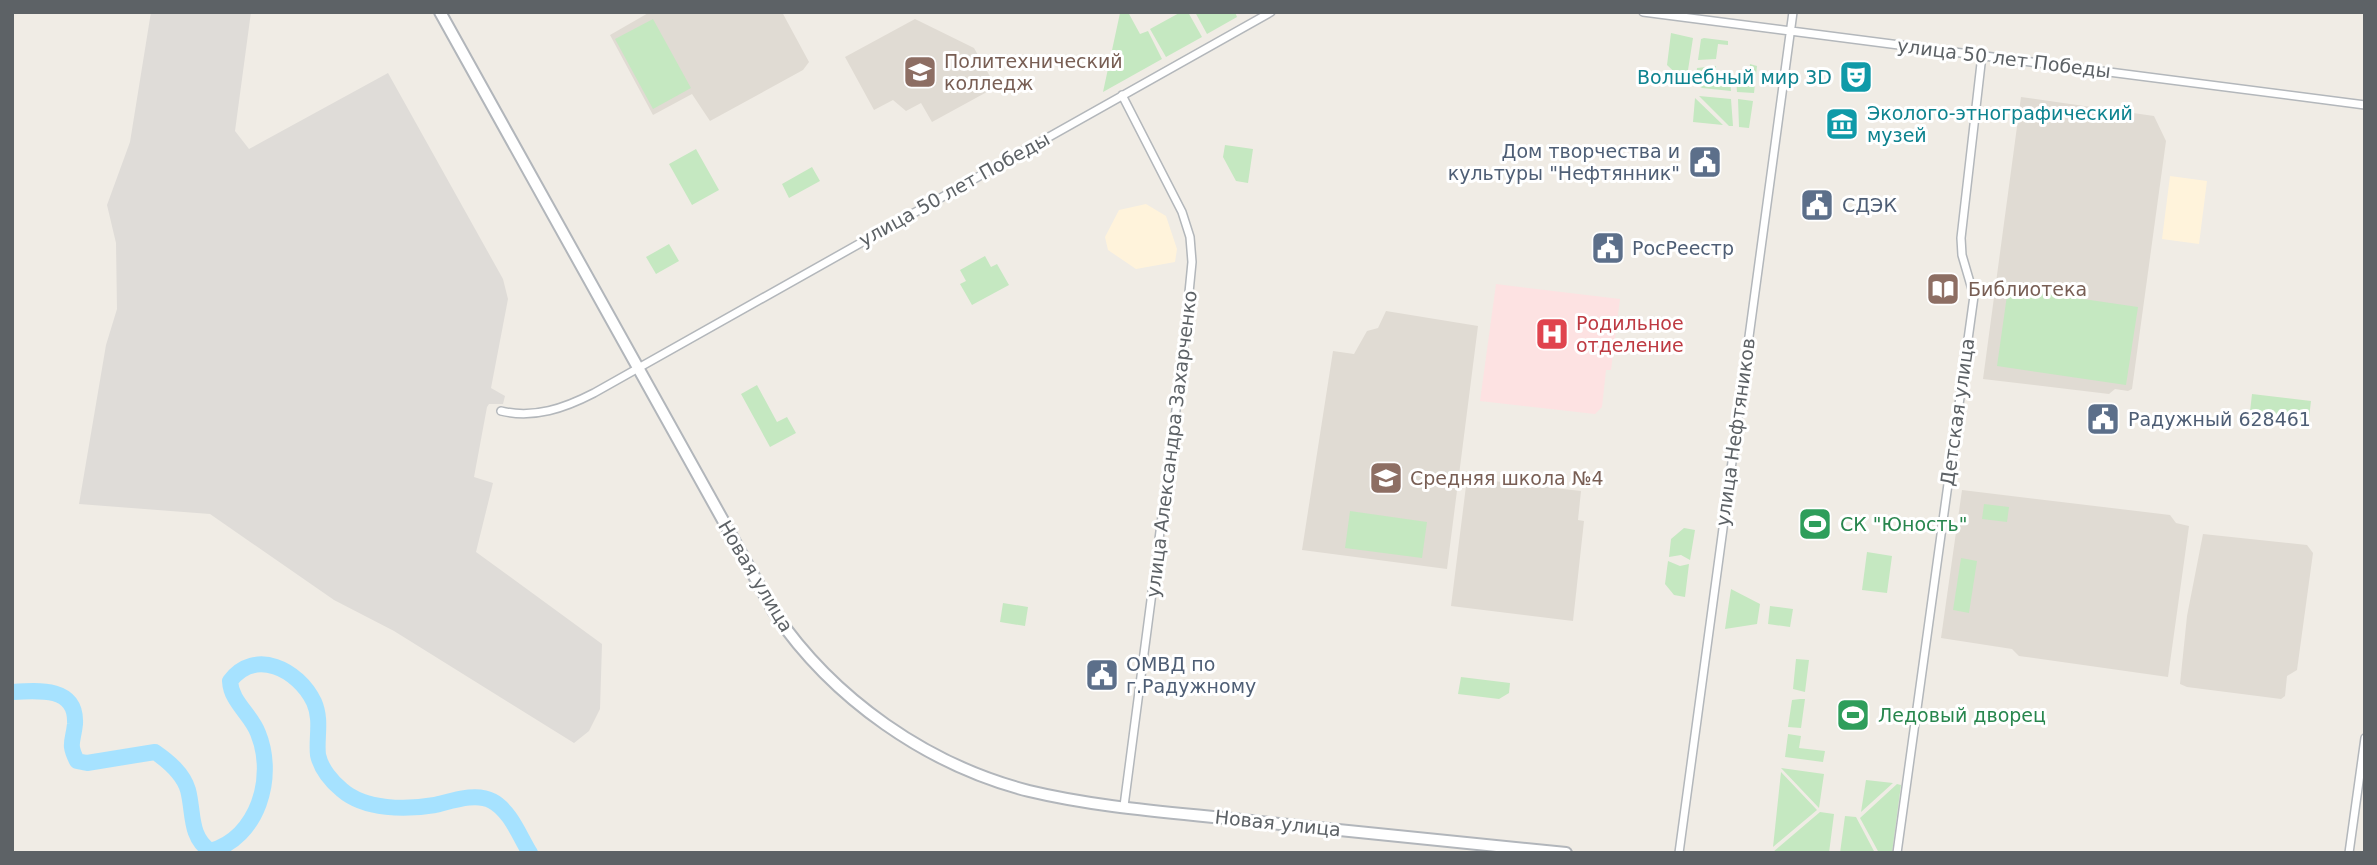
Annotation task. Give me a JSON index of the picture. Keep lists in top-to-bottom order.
{
  "streets": {
    "street": [
      "улица 50 лет Победы",
      "Детская улица",
      "улица Нефтяников",
      "улица Александра Захарченко",
      "Новая улица"
    ]
  },
  "crossings": [
    ["улица 50 лет Победы", "Детская улица"],
    ["улица 50 лет Победы", "улица Нефтяников"],
    ["улица 50 лет Победы", "улица Александра Захарченко"],
    ["улица 50 лет Победы", "Новая улица"],
    ["улица Александра Захарченко", "Новая улица"]
  ],
  "places": {
    "school or university": ["Политехнический колледж", "Средняя школа №4"],
    "theatre": ["Волшебный мир 3D"],
    "museum": ["Эколого-этнографический музей"],
    "public building": [
      "Дом творчества и культуры \"Нефтянник\"",
      "СДЭК",
      "РосРеестр",
      "Радужный 628461",
      "ОМВД по г.Радужному"
    ],
    "library": ["Библиотека"],
    "hospital": ["Родильное отделение"],
    "sports": ["СК \"Юность\"", "Ледовый дворец"]
  }
}
